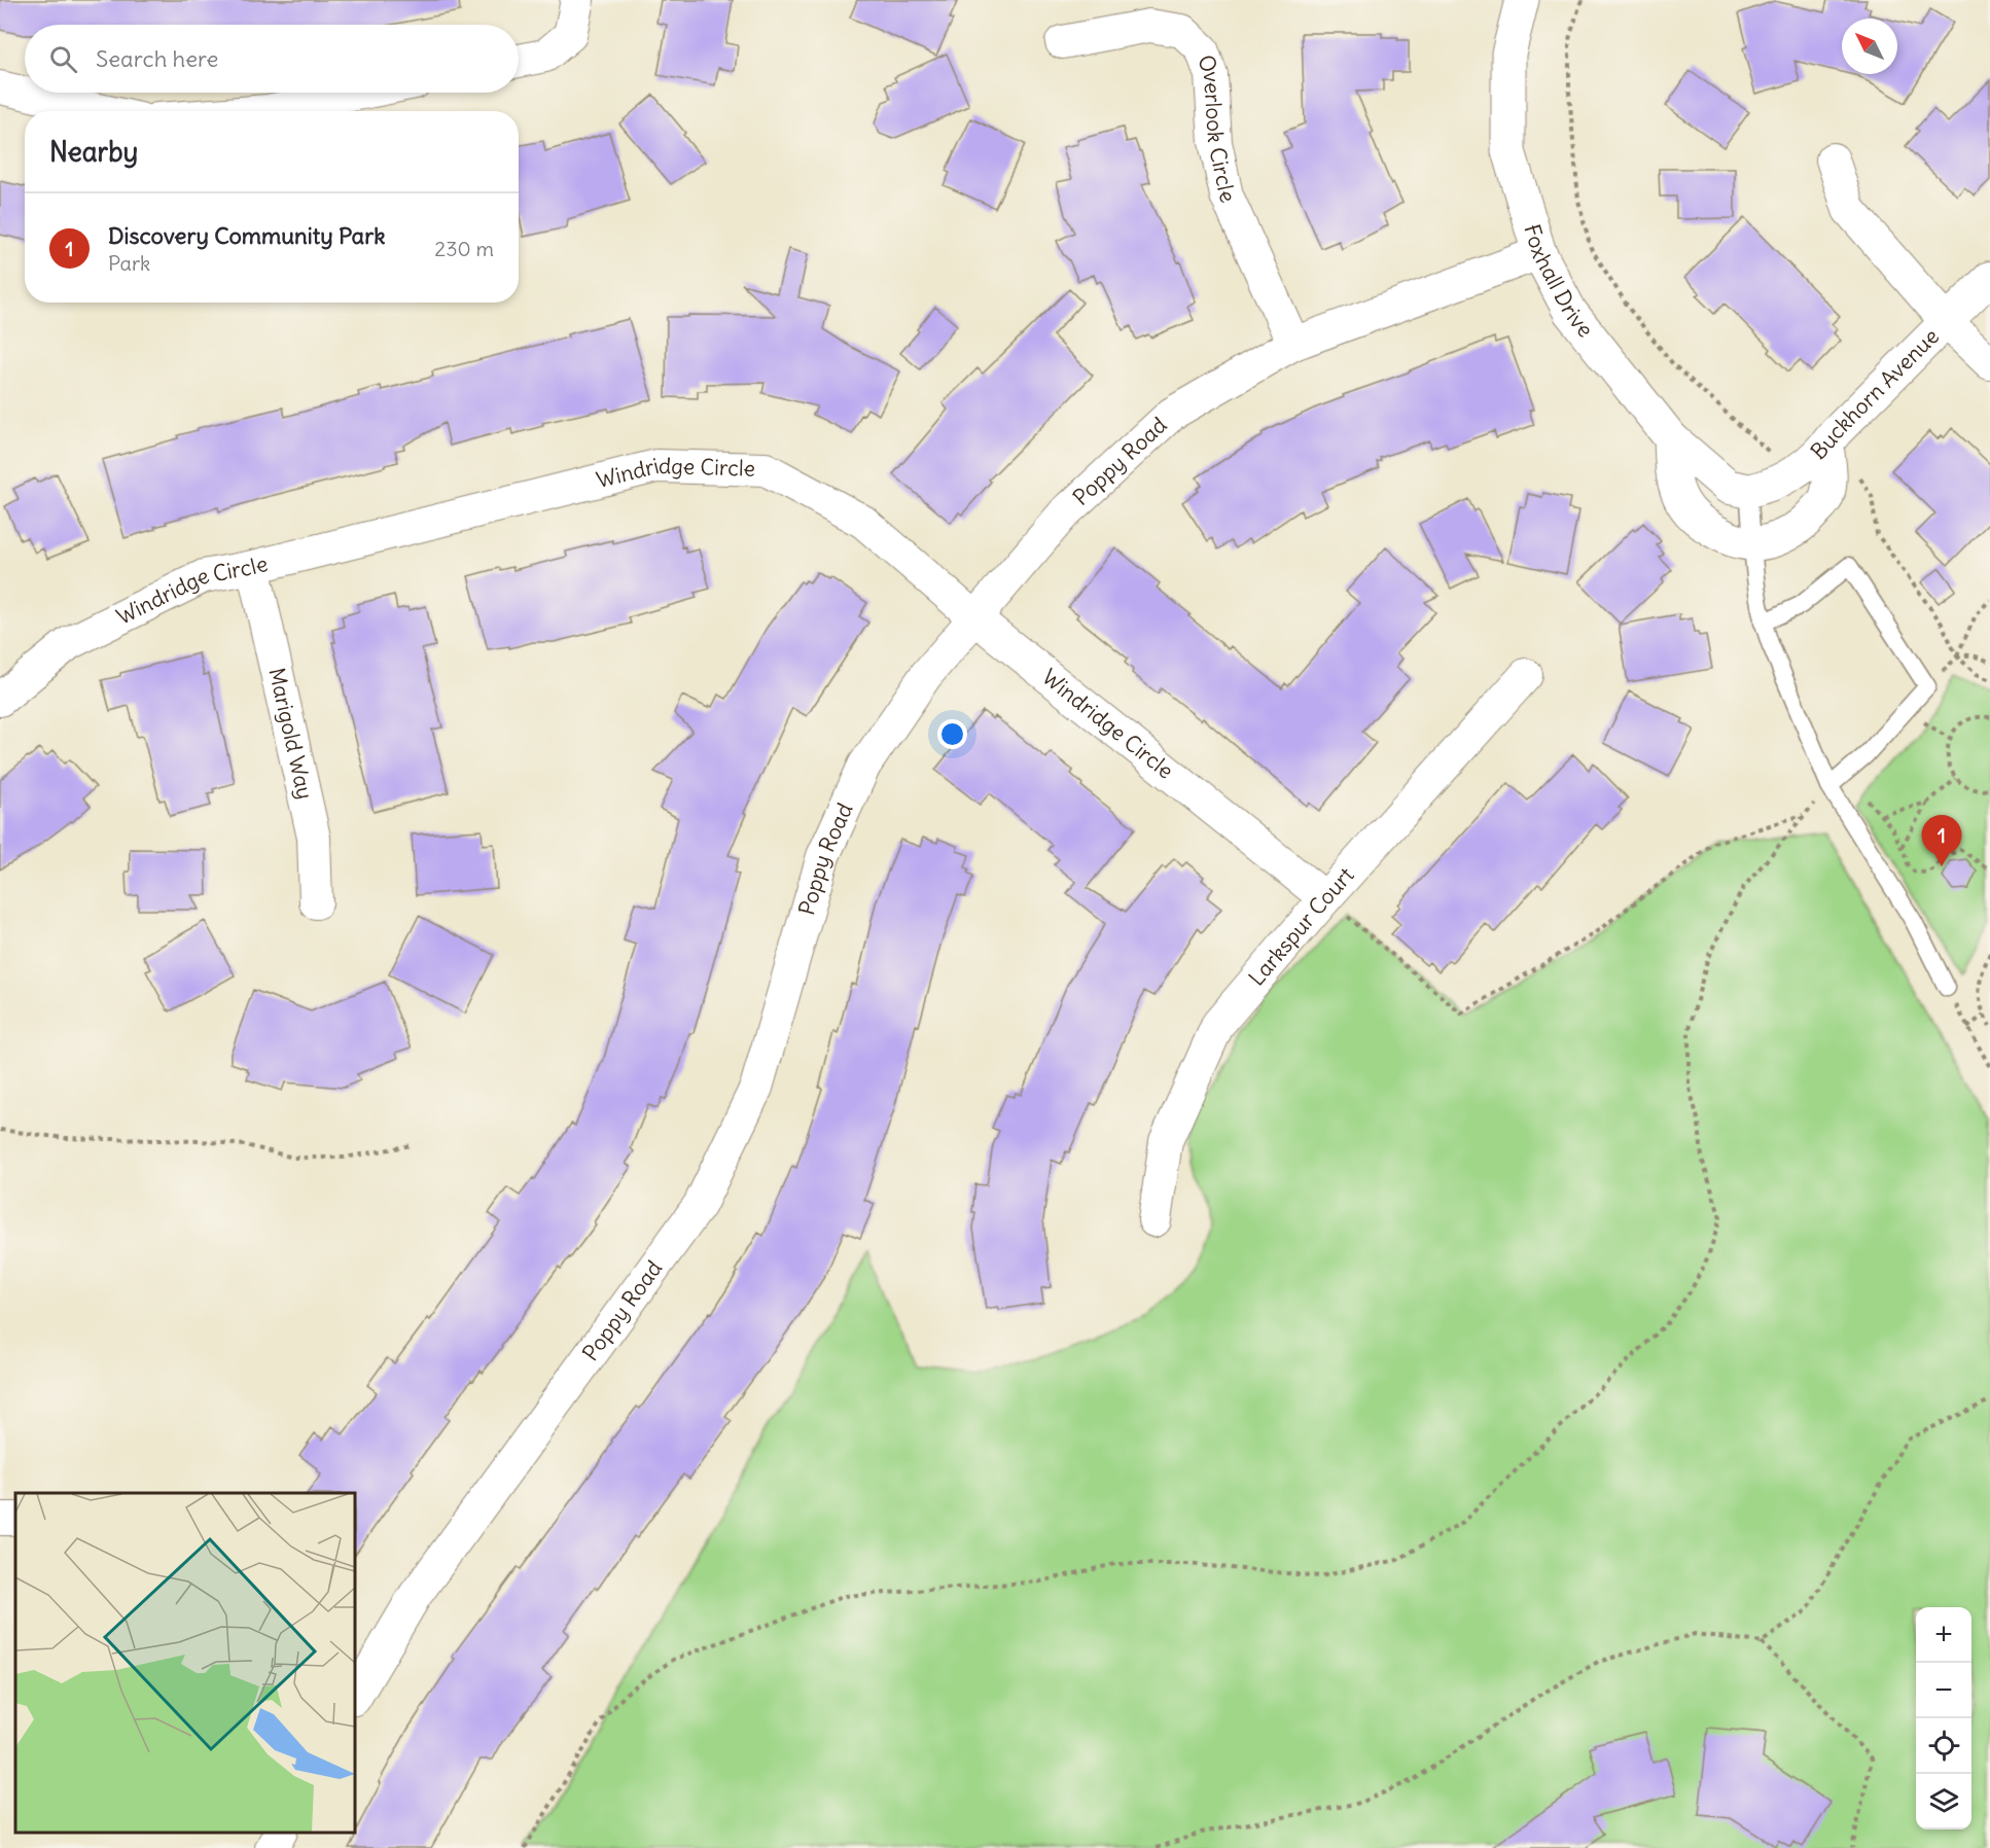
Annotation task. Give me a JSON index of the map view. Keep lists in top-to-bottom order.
{
  "streets": {
    "street": [
      "Overlook Circle",
      "Foxhall Drive",
      "Buckhorn Avenue",
      "Poppy Road",
      "Windridge Circle",
      "Marigold Way",
      "Larkspur Court"
    ]
  },
  "crossings": [
    ["Overlook Circle", "Poppy Road"],
    ["Foxhall Drive", "Buckhorn Avenue"],
    ["Foxhall Drive", "Poppy Road"],
    ["Poppy Road", "Windridge Circle"],
    ["Windridge Circle", "Marigold Way"],
    ["Windridge Circle", "Larkspur Court"]
  ],
  "north": "top left",
  "page": {
    "search": "Search here",
    "heading": "Nearby",
    "list": [
      {
        "mark": "1",
        "name": "Discovery Community Park",
        "note": "Park",
        "value": "230 m"
      }
    ],
    "pins": "1",
    "map_buttons": ["+", "−"]
  }
}
